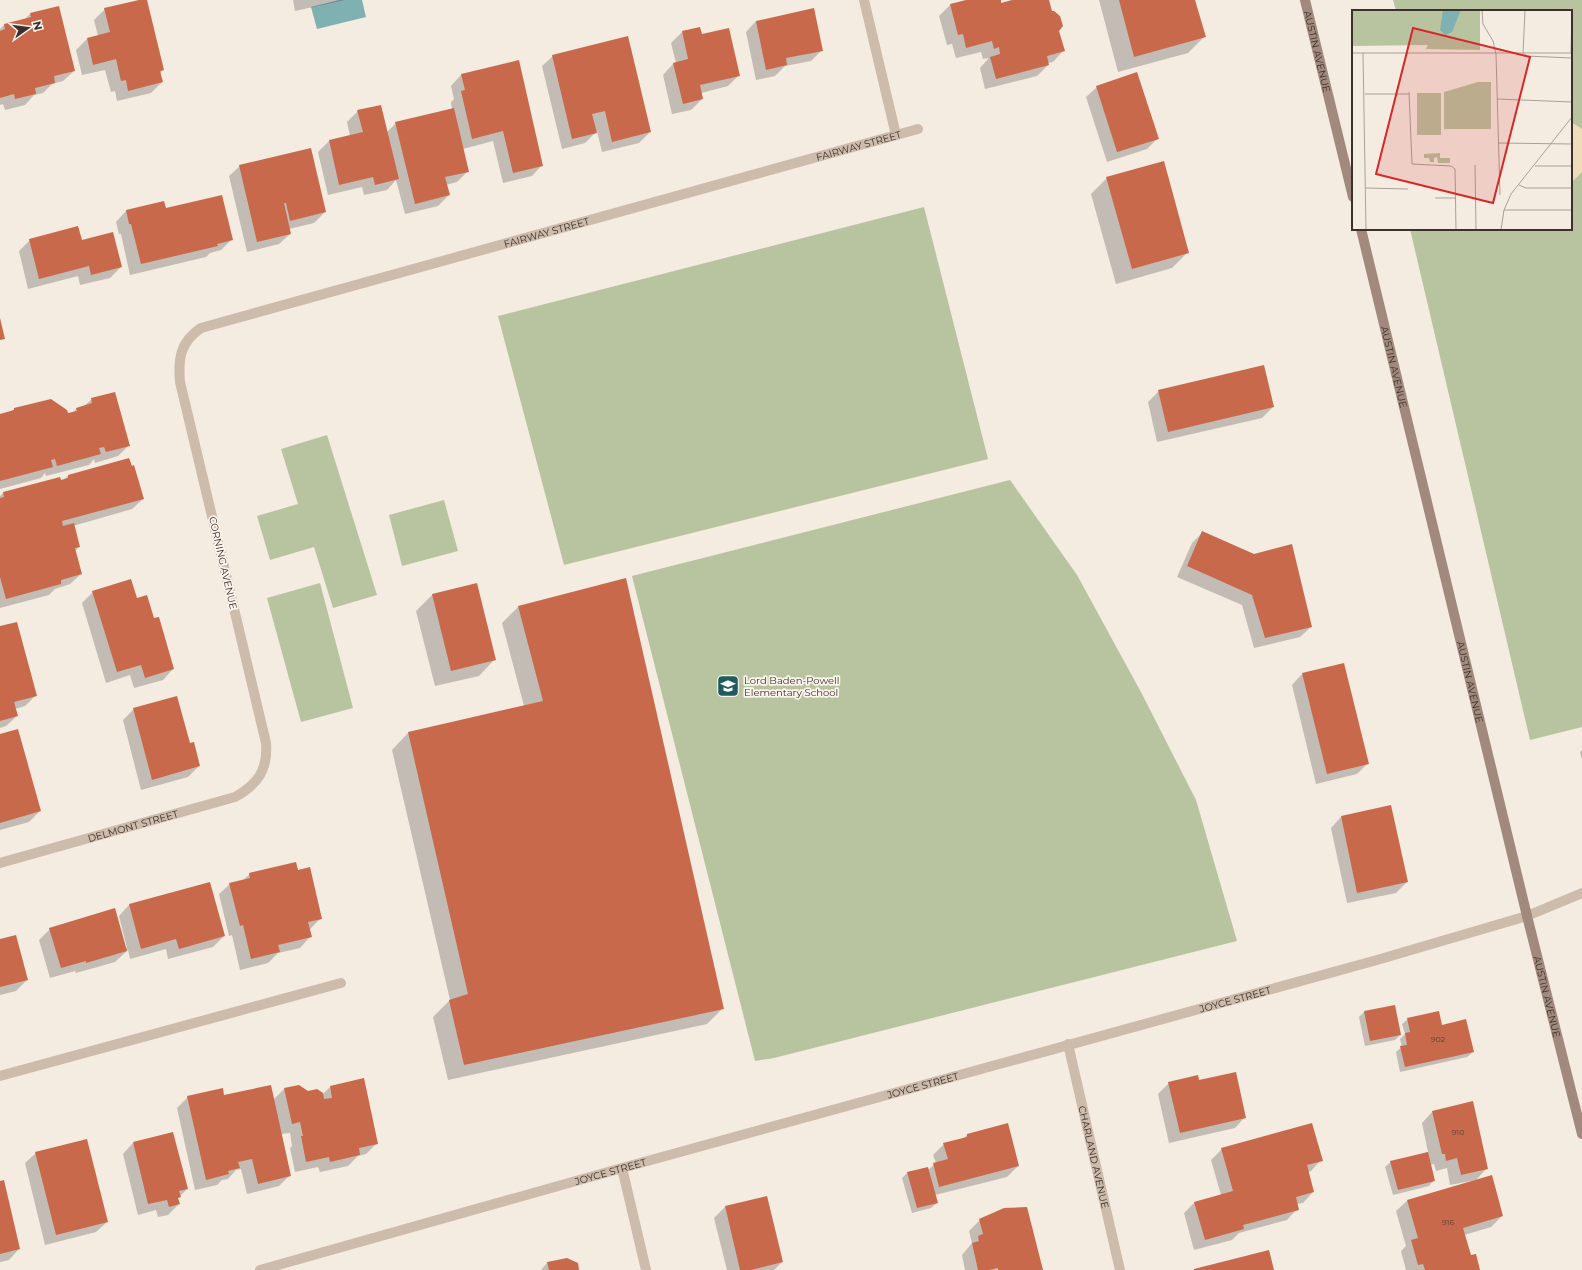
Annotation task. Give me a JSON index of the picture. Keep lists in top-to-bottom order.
{
  "streets": {
    "main road": ["AUSTIN AVENUE"],
    "street": [
      "FAIRWAY STREET",
      "CORNING AVENUE",
      "DELMONT STREET",
      "JOYCE STREET",
      "CHARLAND AVENUE"
    ]
  },
  "crossings": [
    ["AUSTIN AVENUE", "JOYCE STREET"],
    ["FAIRWAY STREET", "CORNING AVENUE"],
    ["CORNING AVENUE", "DELMONT STREET"],
    ["JOYCE STREET", "CHARLAND AVENUE"]
  ],
  "places": {
    "school or university": ["Lord Baden-Powell Elementary School"]
  },
  "house_numbers": ["902", "910", "916"],
  "north": "right"
}
